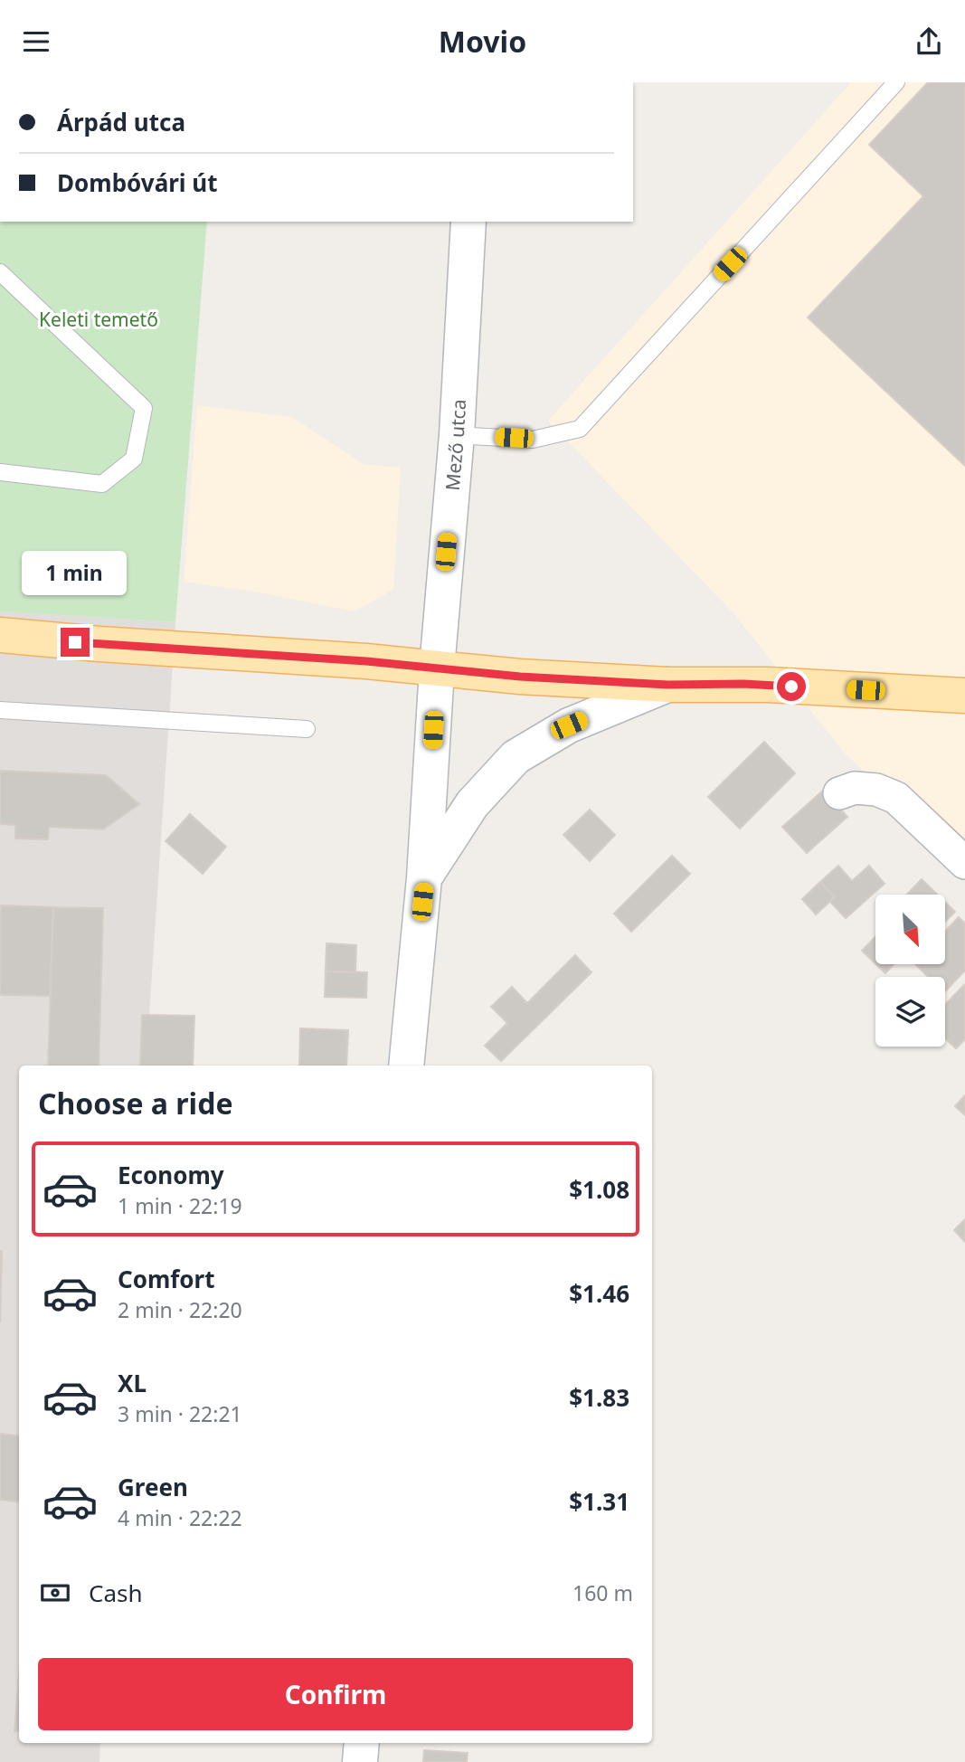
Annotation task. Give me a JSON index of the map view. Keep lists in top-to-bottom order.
{
  "streets": {
    "main road": ["Mező utca"]
  },
  "parks": ["Keleti temető"],
  "north": "bottom right",
  "page": {
    "header": "Movio",
    "banner": ["Árpád utca", "Dombóvári út"],
    "bubble": "1 min",
    "heading": "Choose a ride",
    "list": [
      {
        "name": "Economy",
        "note": "1 min · 22:19",
        "value": "$1.08"
      },
      {
        "name": "Comfort",
        "note": "2 min · 22:20",
        "value": "$1.46"
      },
      {
        "name": "XL",
        "note": "3 min · 22:21",
        "value": "$1.83"
      },
      {
        "name": "Green",
        "note": "4 min · 22:22",
        "value": "$1.31"
      }
    ],
    "pay": ["Cash", "160 m"],
    "buttons": "Confirm"
  }
}
